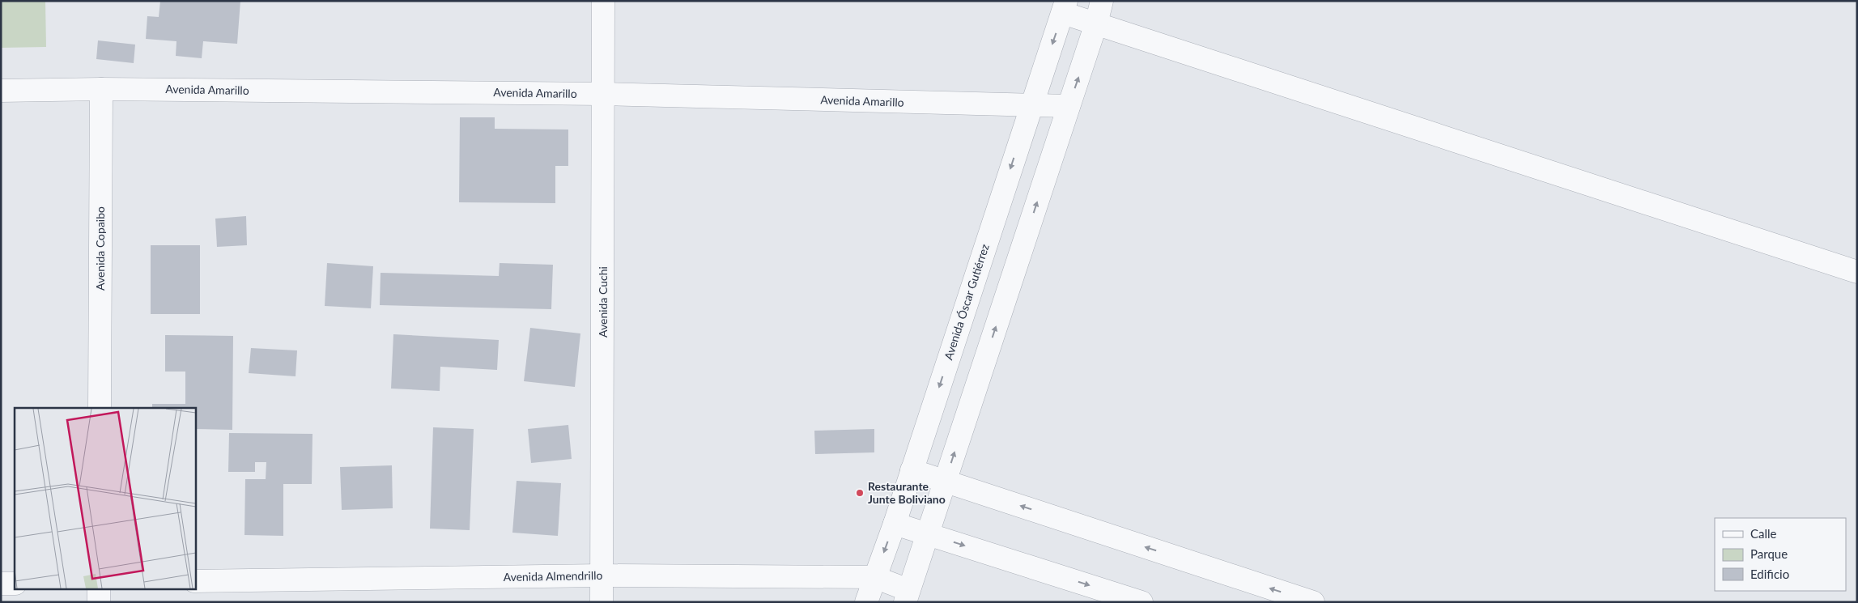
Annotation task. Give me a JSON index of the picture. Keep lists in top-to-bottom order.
{
  "streets": {
    "street": [
      "Avenida Amarillo",
      "Avenida Copaibo",
      "Avenida Cuchi",
      "Avenida Óscar Gutiérrez",
      "Avenida Almendrillo"
    ]
  },
  "crossings": [
    ["Avenida Amarillo", "Avenida Copaibo"],
    ["Avenida Amarillo", "Avenida Cuchi"],
    ["Avenida Amarillo", "Avenida Óscar Gutiérrez"],
    ["Avenida Cuchi", "Avenida Almendrillo"],
    ["Avenida Óscar Gutiérrez", "Avenida Almendrillo"]
  ],
  "places": ["Restaurante Junte Boliviano"],
  "legend": ["Calle", "Parque", "Edificio"]
}
